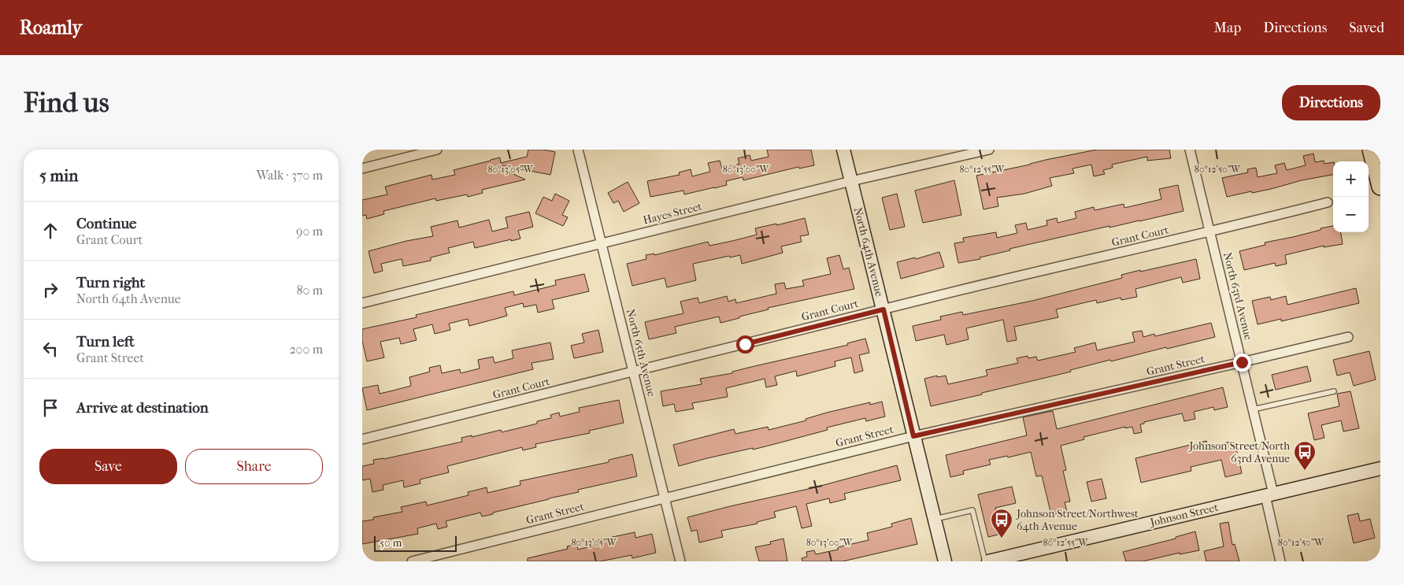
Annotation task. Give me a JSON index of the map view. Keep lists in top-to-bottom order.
{
  "streets": {
    "street": [
      "Hayes Street",
      "Grant Court",
      "North 64th Avenue",
      "North 63rd Avenue",
      "North 65th Avenue",
      "Grant Street",
      "Johnson Street"
    ]
  },
  "crossings": [
    ["Hayes Street", "North 64th Avenue"],
    ["Hayes Street", "North 65th Avenue"],
    ["Grant Court", "North 64th Avenue"],
    ["Grant Court", "North 63rd Avenue"],
    ["Grant Court", "North 65th Avenue"],
    ["North 64th Avenue", "Grant Street"],
    ["North 63rd Avenue", "Grant Street"],
    ["North 63rd Avenue", "Johnson Street"],
    ["North 65th Avenue", "Grant Street"]
  ],
  "places": {
    "bus stop": ["Johnson Street/North 63rd Avenue", "Johnson Street/Northwest 64th Avenue"]
  },
  "scale_bar": "50 m",
  "page": {
    "header": "Roamly",
    "nav": ["Map", "Directions", "Saved"],
    "buttons": [
      "Directions",
      ["Save", "Share"]
    ],
    "title": "Find us",
    "heading": ["5 min", "Walk · 370 m"],
    "map_buttons": ["+", "−"],
    "list": [
      ["Continue", "Grant Court", "90 m"],
      ["Turn right", "North 64th Avenue", "80 m"],
      ["Turn left", "Grant Street", "200 m"],
      "Arrive at destination"
    ],
    "scale": "50 m"
  },
  "coordinates": [
    "80°13'05\"W",
    "80°13'00\"W",
    "80°12'55\"W",
    "80°12'50\"W"
  ]
}
